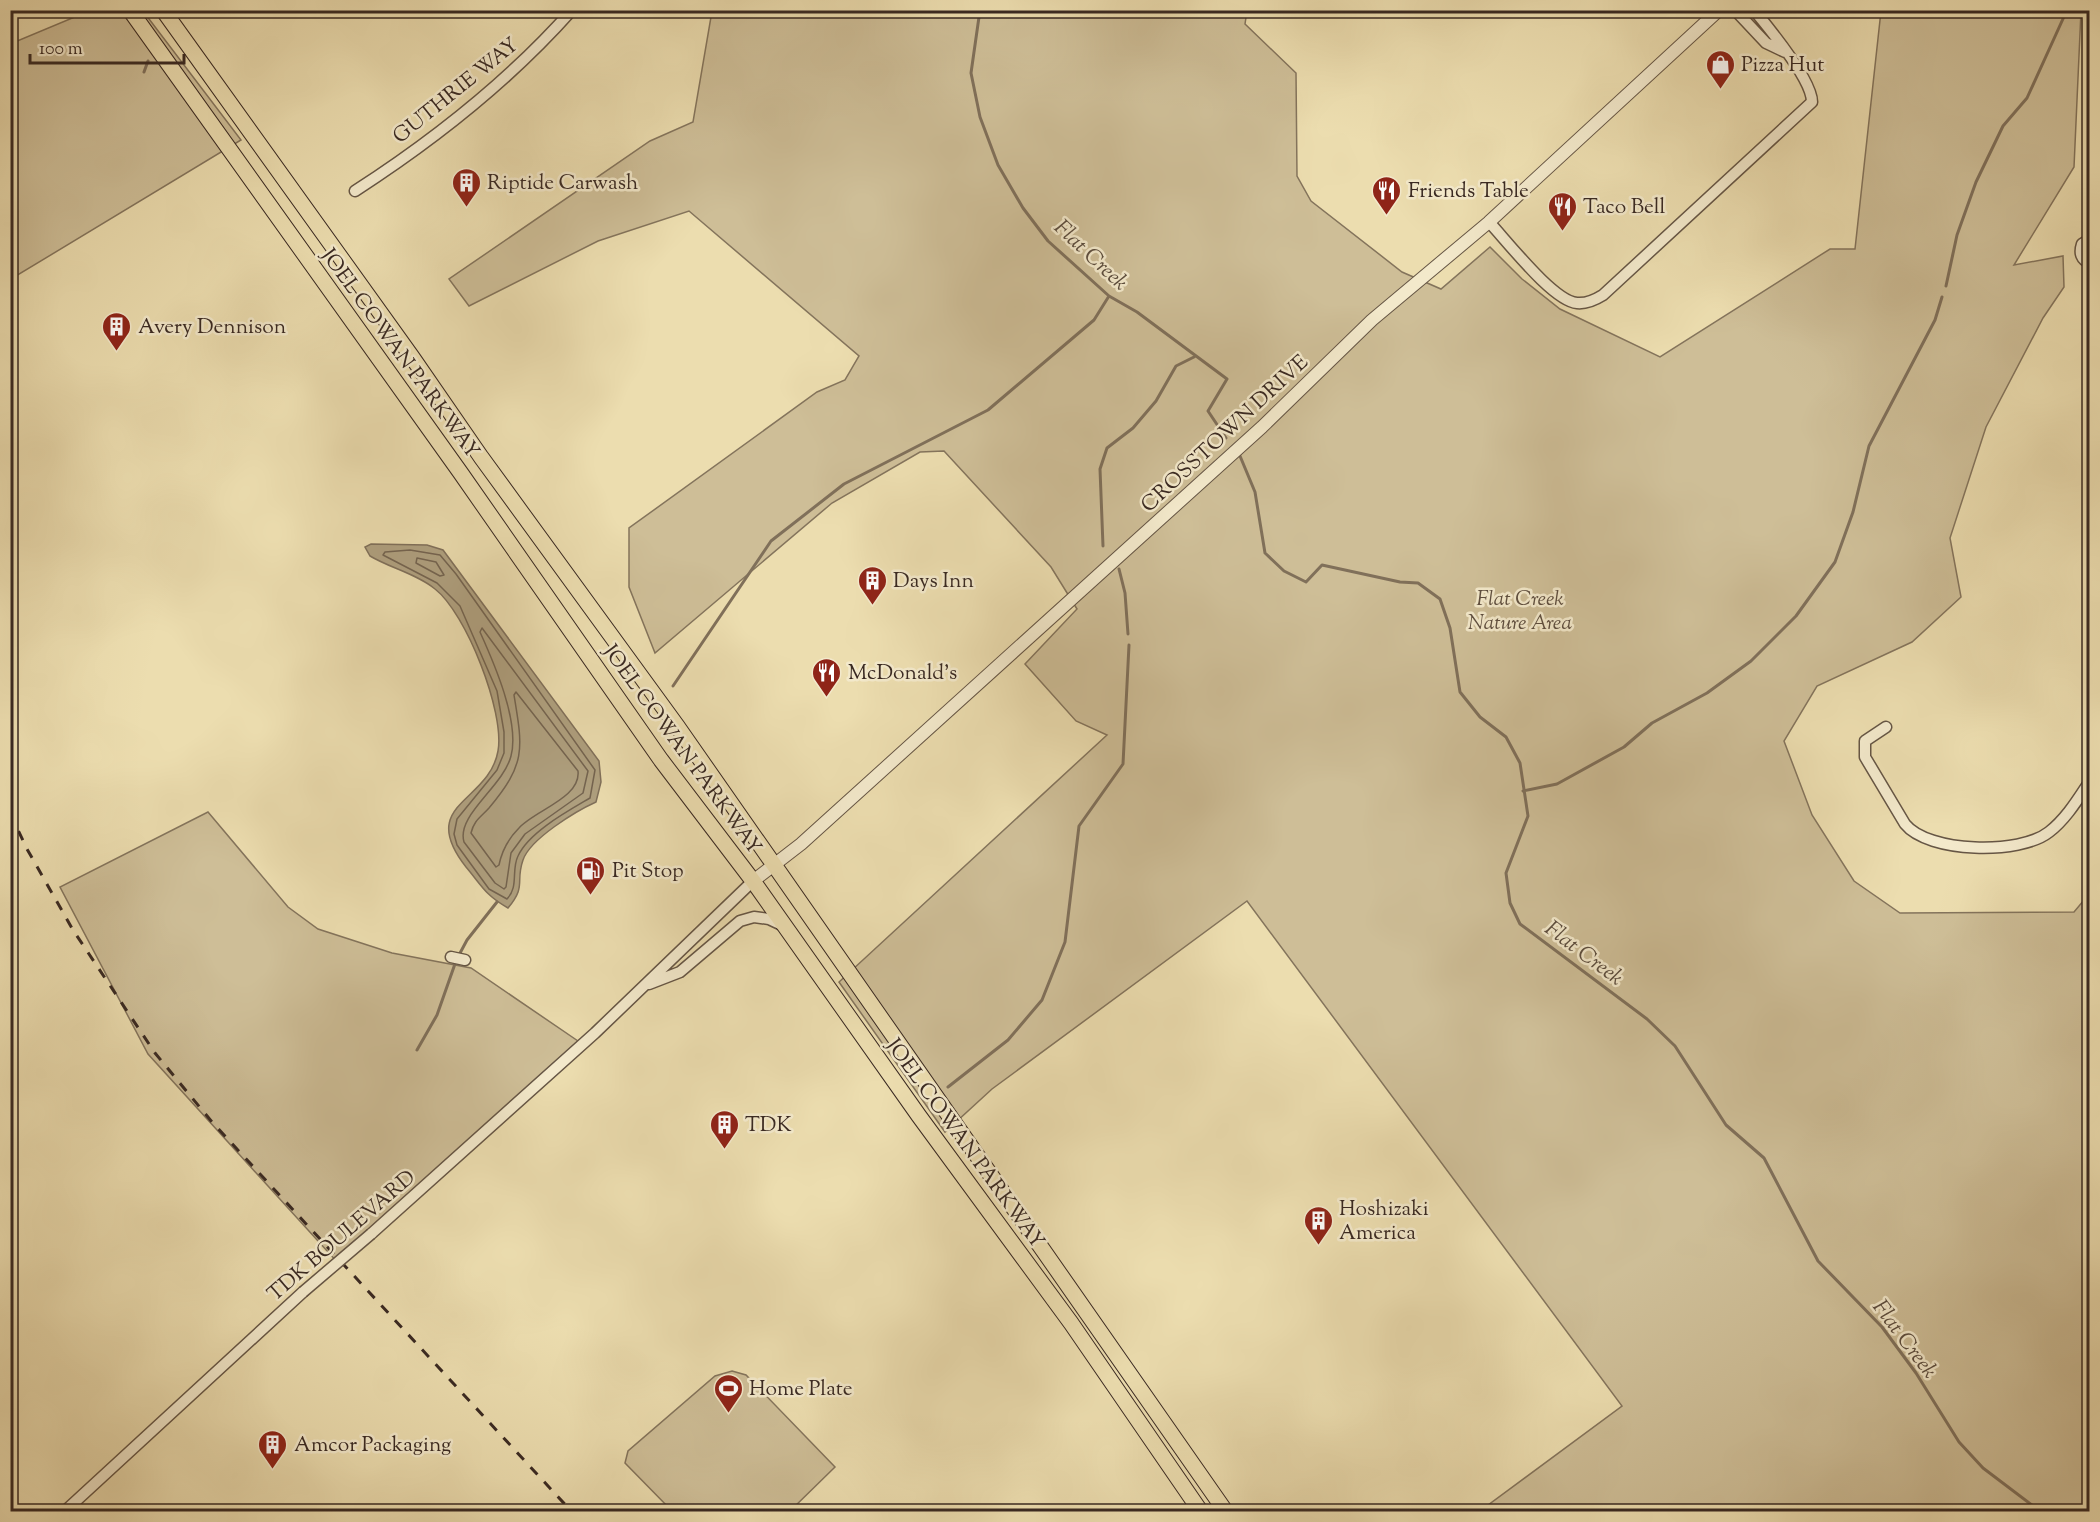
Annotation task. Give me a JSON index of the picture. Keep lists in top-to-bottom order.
{
  "streets": {
    "main road": ["JOEL COWAN PARKWAY"],
    "street": ["GUTHRIE WAY", "CROSSTOWN DRIVE", "TDK BOULEVARD"]
  },
  "crossings": [
    ["JOEL COWAN PARKWAY", "CROSSTOWN DRIVE"],
    ["JOEL COWAN PARKWAY", "TDK BOULEVARD"],
    ["CROSSTOWN DRIVE", "TDK BOULEVARD"]
  ],
  "water": ["Flat Creek"],
  "parks": ["Flat Creek Nature Area"],
  "places": {
    "shop": ["Pizza Hut"],
    "building": [
      "Riptide Carwash",
      "Avery Dennison",
      "Days Inn",
      "TDK",
      "Hoshizaki America",
      "Amcor Packaging"
    ],
    "restaurant": ["Friends Table", "Taco Bell", "McDonald's"],
    "fuel station": ["Pit Stop"],
    "sports": ["Home Plate"]
  },
  "scale_bar": "100 m"
}
